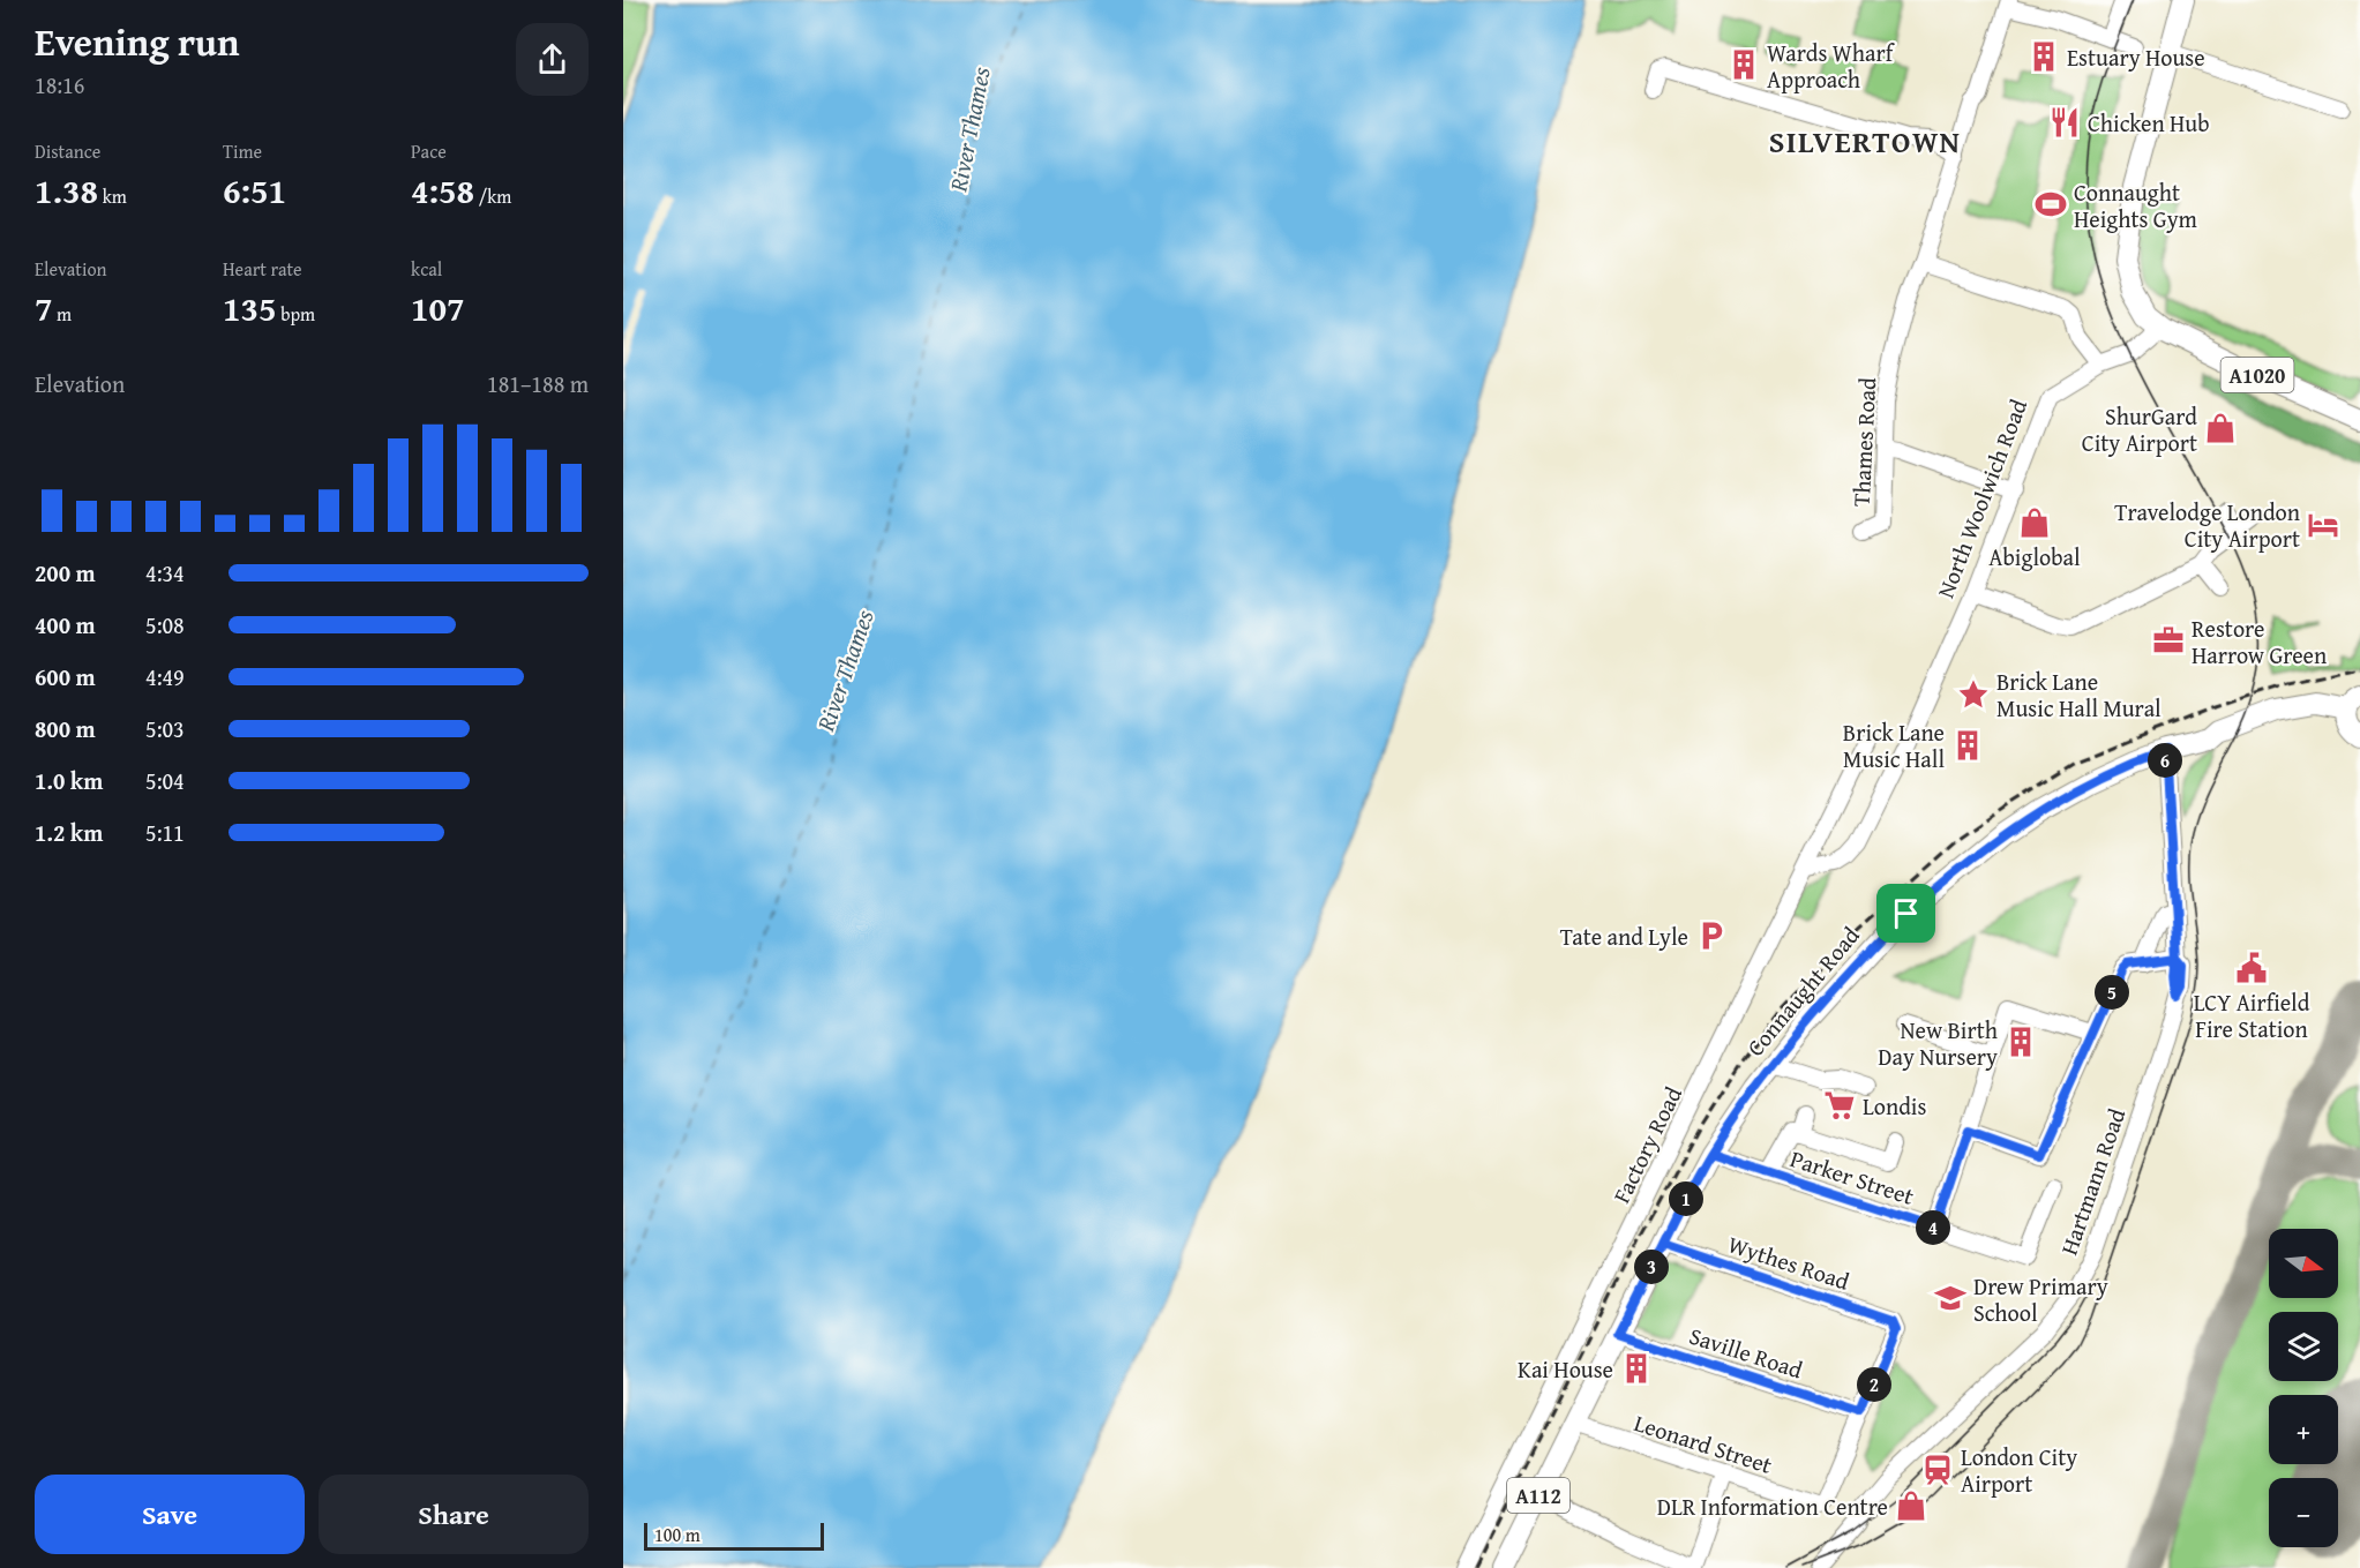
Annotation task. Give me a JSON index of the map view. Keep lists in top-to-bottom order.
{
  "streets": {
    "main road": ["A1020", "Connaught Road", "A112"],
    "street": [
      "Thames Road",
      "North Woolwich Road",
      "Factory Road",
      "Parker Street",
      "Hartmann Road",
      "Wythes Road",
      "Saville Road",
      "Leonard Street"
    ]
  },
  "crossings": [
    ["A1020", "North Woolwich Road"],
    ["North Woolwich Road", "Factory Road"],
    ["Connaught Road", "Parker Street"],
    ["Connaught Road", "Hartmann Road"],
    ["Connaught Road", "A112"],
    ["Parker Street", "A112"],
    ["Wythes Road", "Saville Road"],
    ["Wythes Road", "Leonard Street"],
    ["Wythes Road", "A112"],
    ["Saville Road", "Leonard Street"],
    ["Saville Road", "A112"],
    ["Leonard Street", "A112"]
  ],
  "districts": ["SILVERTOWN"],
  "water": ["River Thames"],
  "places": {
    "building": [
      "Estuary House",
      "Wards Wharf Approach",
      "Brick Lane Music Hall",
      "New Birth Day Nursery",
      "Kai House"
    ],
    "restaurant": ["Chicken Hub"],
    "sports": ["Connaught Heights Gym"],
    "shop": ["ShurGard City Airport", "Abiglobal", "DLR Information Centre"],
    "hotel": ["Travelodge London City Airport"],
    "office": ["Restore Harrow Green"],
    "place": ["Brick Lane Music Hall Mural"],
    "parking": ["Tate and Lyle"],
    "public building": ["LCY Airfield Fire Station"],
    "supermarket": ["Londis"],
    "school or university": ["Drew Primary School"],
    "station": ["London City Airport"]
  },
  "scale_bar": "100 m",
  "north": "right",
  "page": {
    "heading": ["Evening run", "18:16"],
    "stats": [
      ["Distance", "1.38 km"],
      ["Time", "6:51"],
      ["Pace", "4:58 /km"],
      ["Elevation", "7 m"],
      ["Heart rate", "135 bpm"],
      ["kcal", "107"]
    ],
    "chart": ["Elevation", "181–188 m"],
    "list": [
      {
        "name": "200 m",
        "note": "4:34"
      },
      {
        "name": "400 m",
        "note": "5:08"
      },
      {
        "name": "600 m",
        "note": "4:49"
      },
      {
        "name": "800 m",
        "note": "5:03"
      },
      {
        "name": "1.0 km",
        "note": "5:04"
      },
      {
        "name": "1.2 km",
        "note": "5:11"
      }
    ],
    "pins": [
      "6",
      "5",
      "1",
      "4",
      "3",
      "2"
    ],
    "map_buttons": ["+", "−"],
    "buttons": ["Save", "Share"],
    "scale": "100 m"
  }
}
